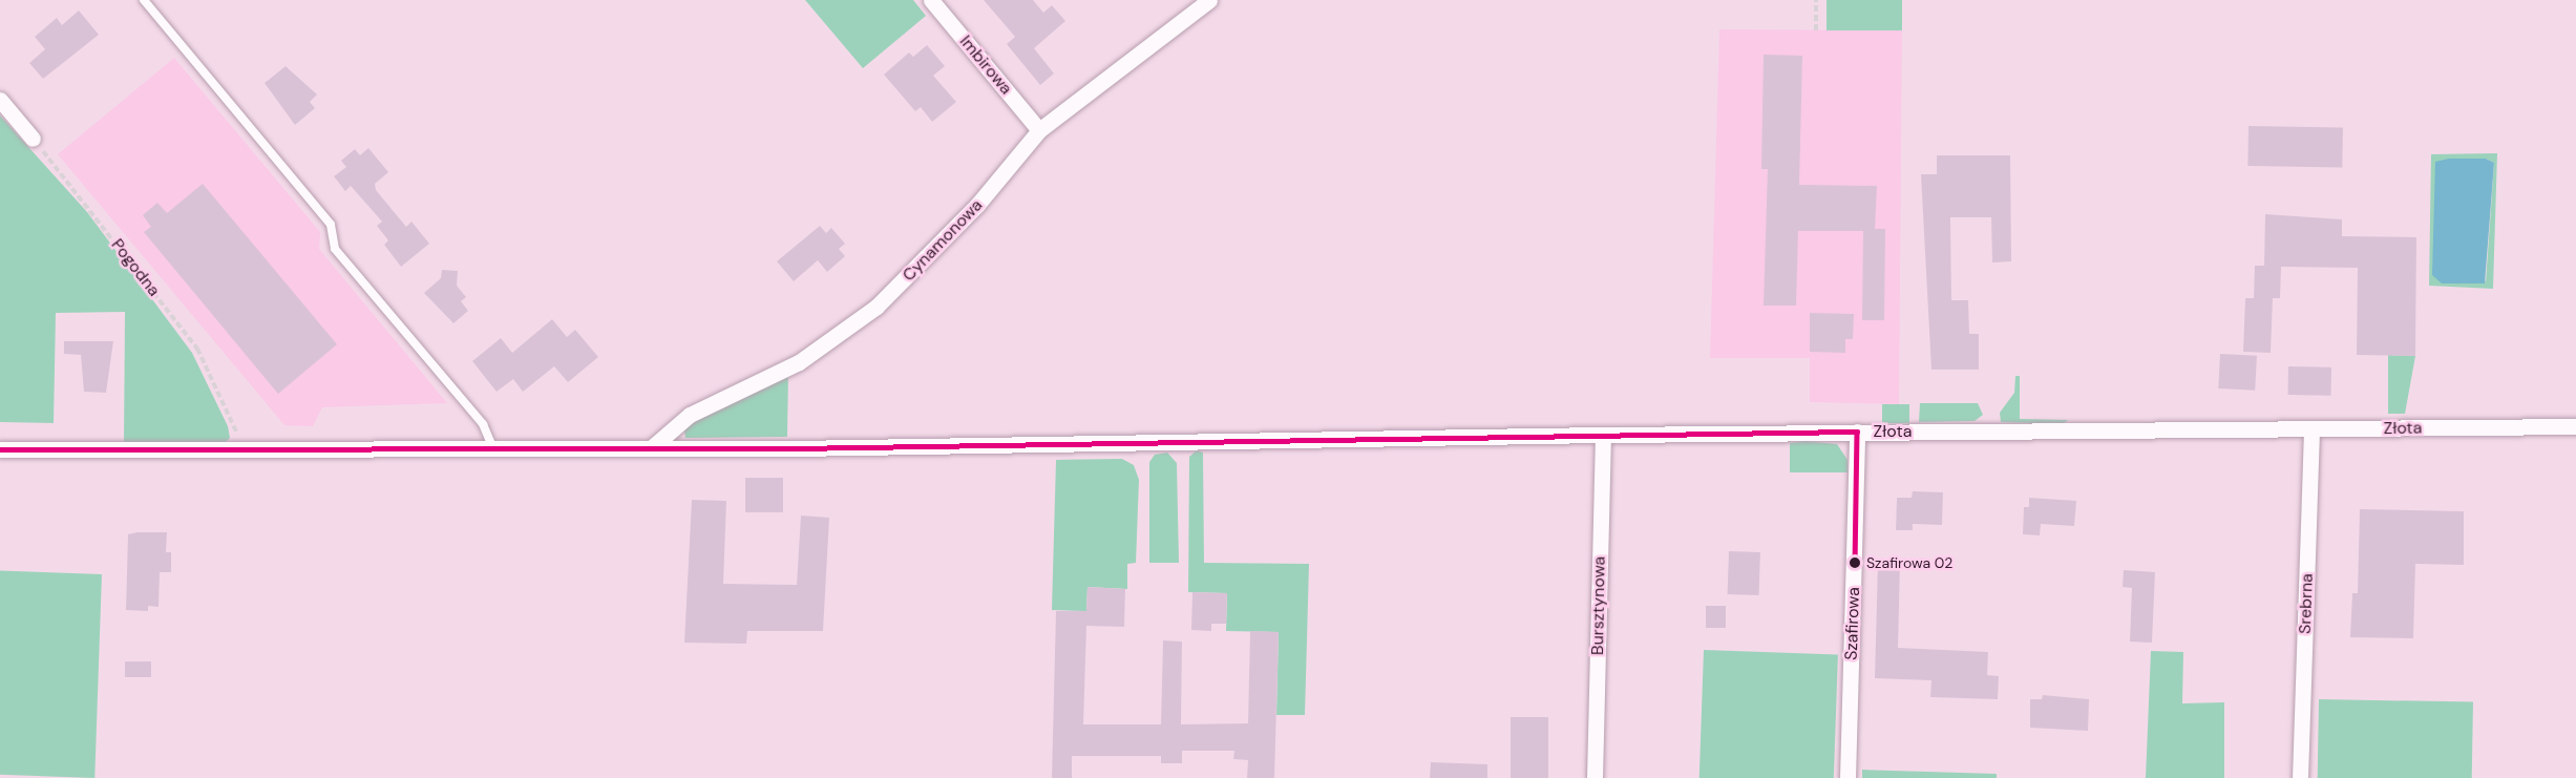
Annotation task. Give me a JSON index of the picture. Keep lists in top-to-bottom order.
{
  "streets": {
    "street": [
      "Imbirowa",
      "Cynamonowa",
      "Złota",
      "Srebrna",
      "Bursztynowa",
      "Szafirowa"
    ],
    "path": ["Pogodna"]
  },
  "crossings": [
    ["Imbirowa", "Cynamonowa"],
    ["Cynamonowa", "Złota"],
    ["Pogodna", "Złota"],
    ["Złota", "Srebrna"],
    ["Złota", "Bursztynowa"],
    ["Złota", "Szafirowa"]
  ],
  "places": ["Szafirowa 02"]
}
